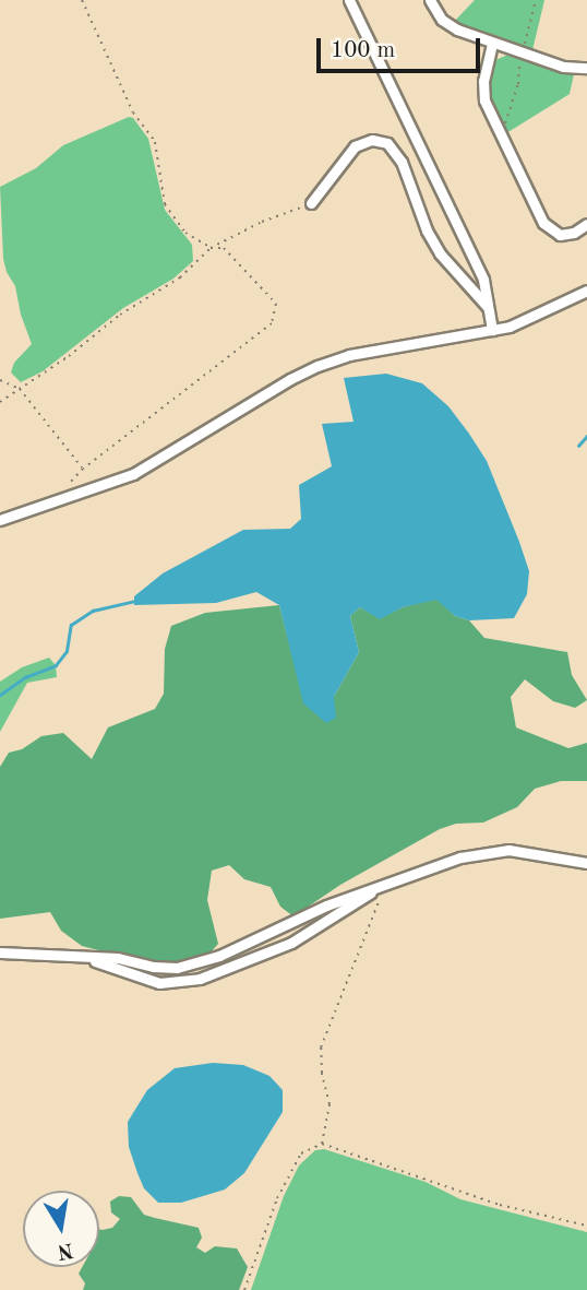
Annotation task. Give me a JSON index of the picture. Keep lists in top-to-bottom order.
{
  "scale_bar": "100 m",
  "north": "bottom"
}
